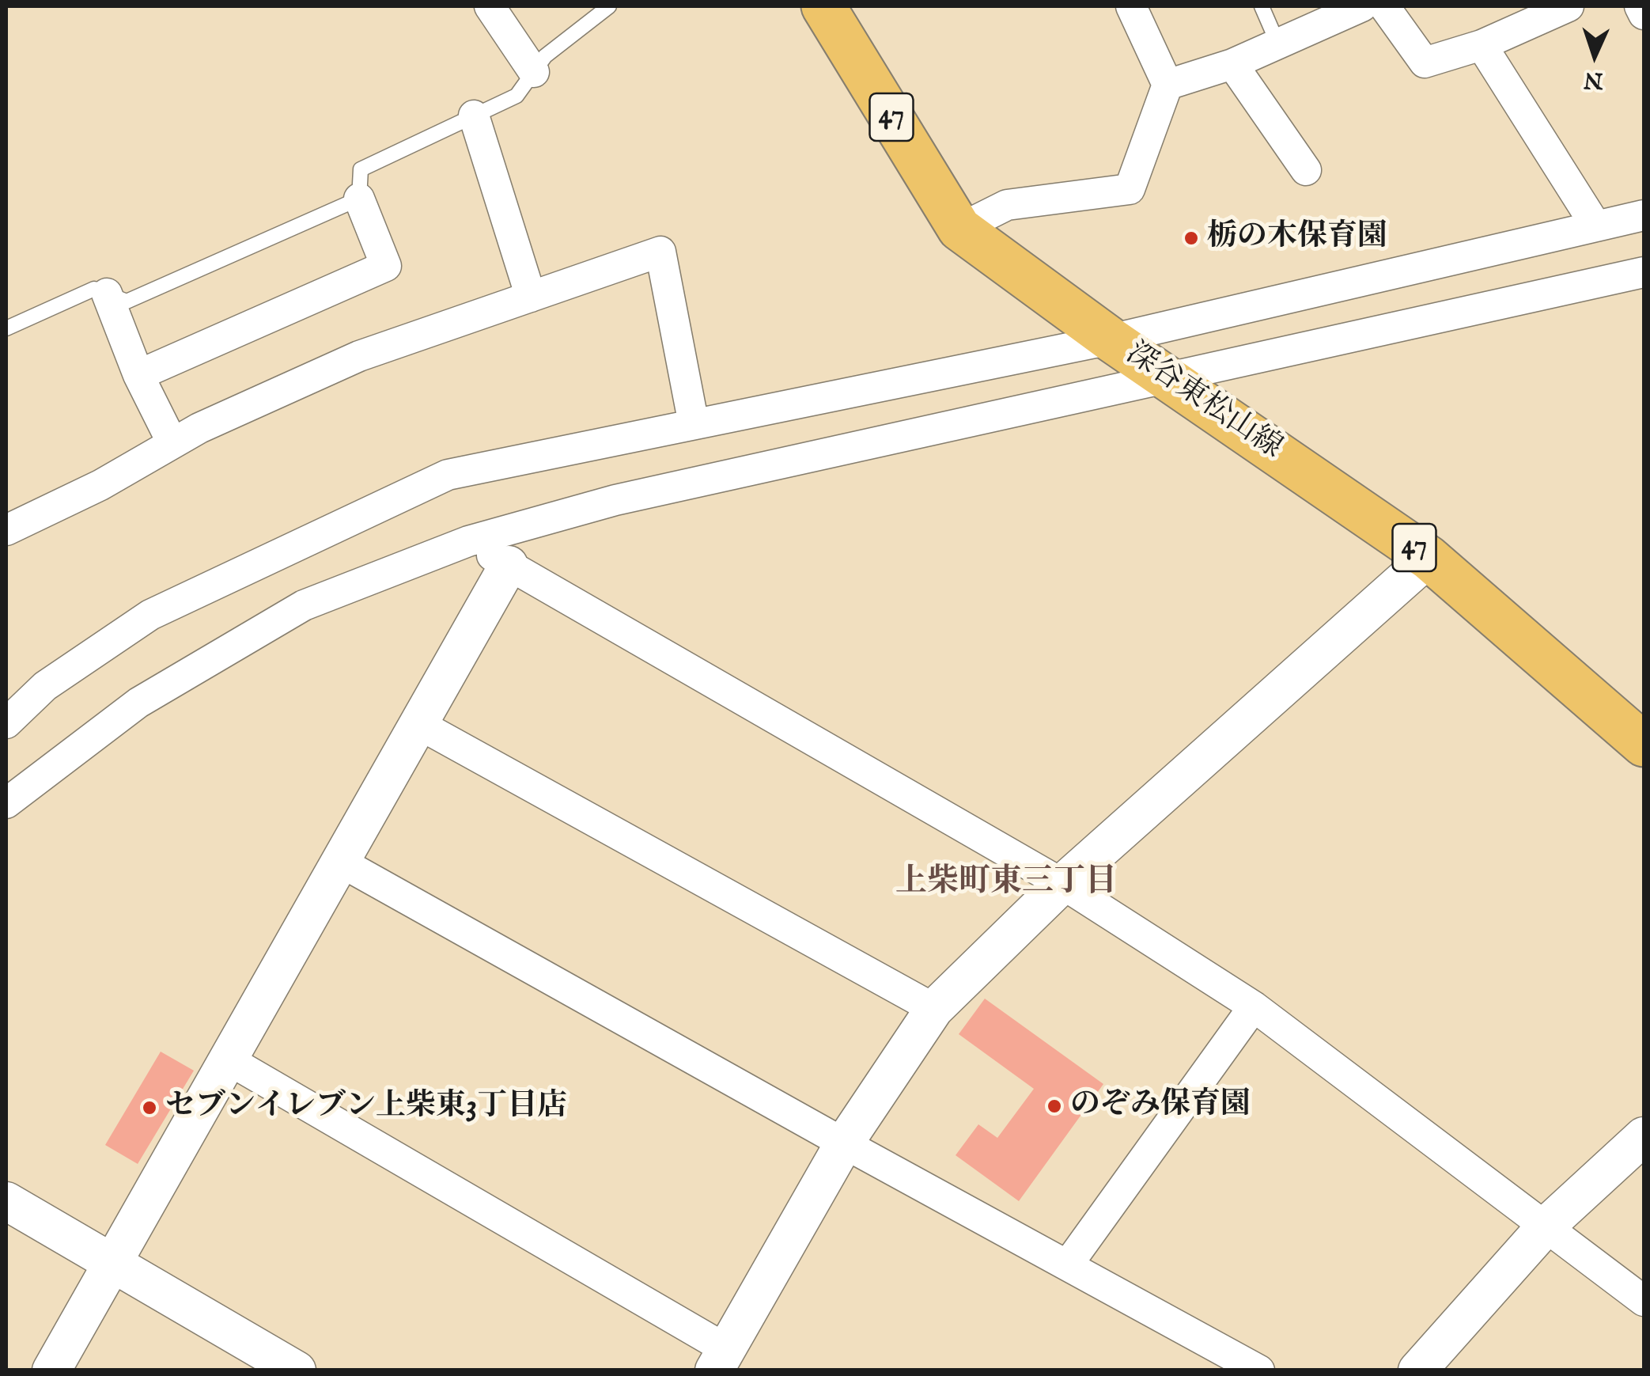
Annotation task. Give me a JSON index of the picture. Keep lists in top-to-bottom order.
{
  "streets": {
    "main road": ["47", "深谷東松山線"]
  },
  "districts": ["上柴町東三丁目"],
  "places": ["栃の木保育園", "のぞみ保育園", "セブンイレブン上柴東3丁目店"],
  "north": "bottom"
}
